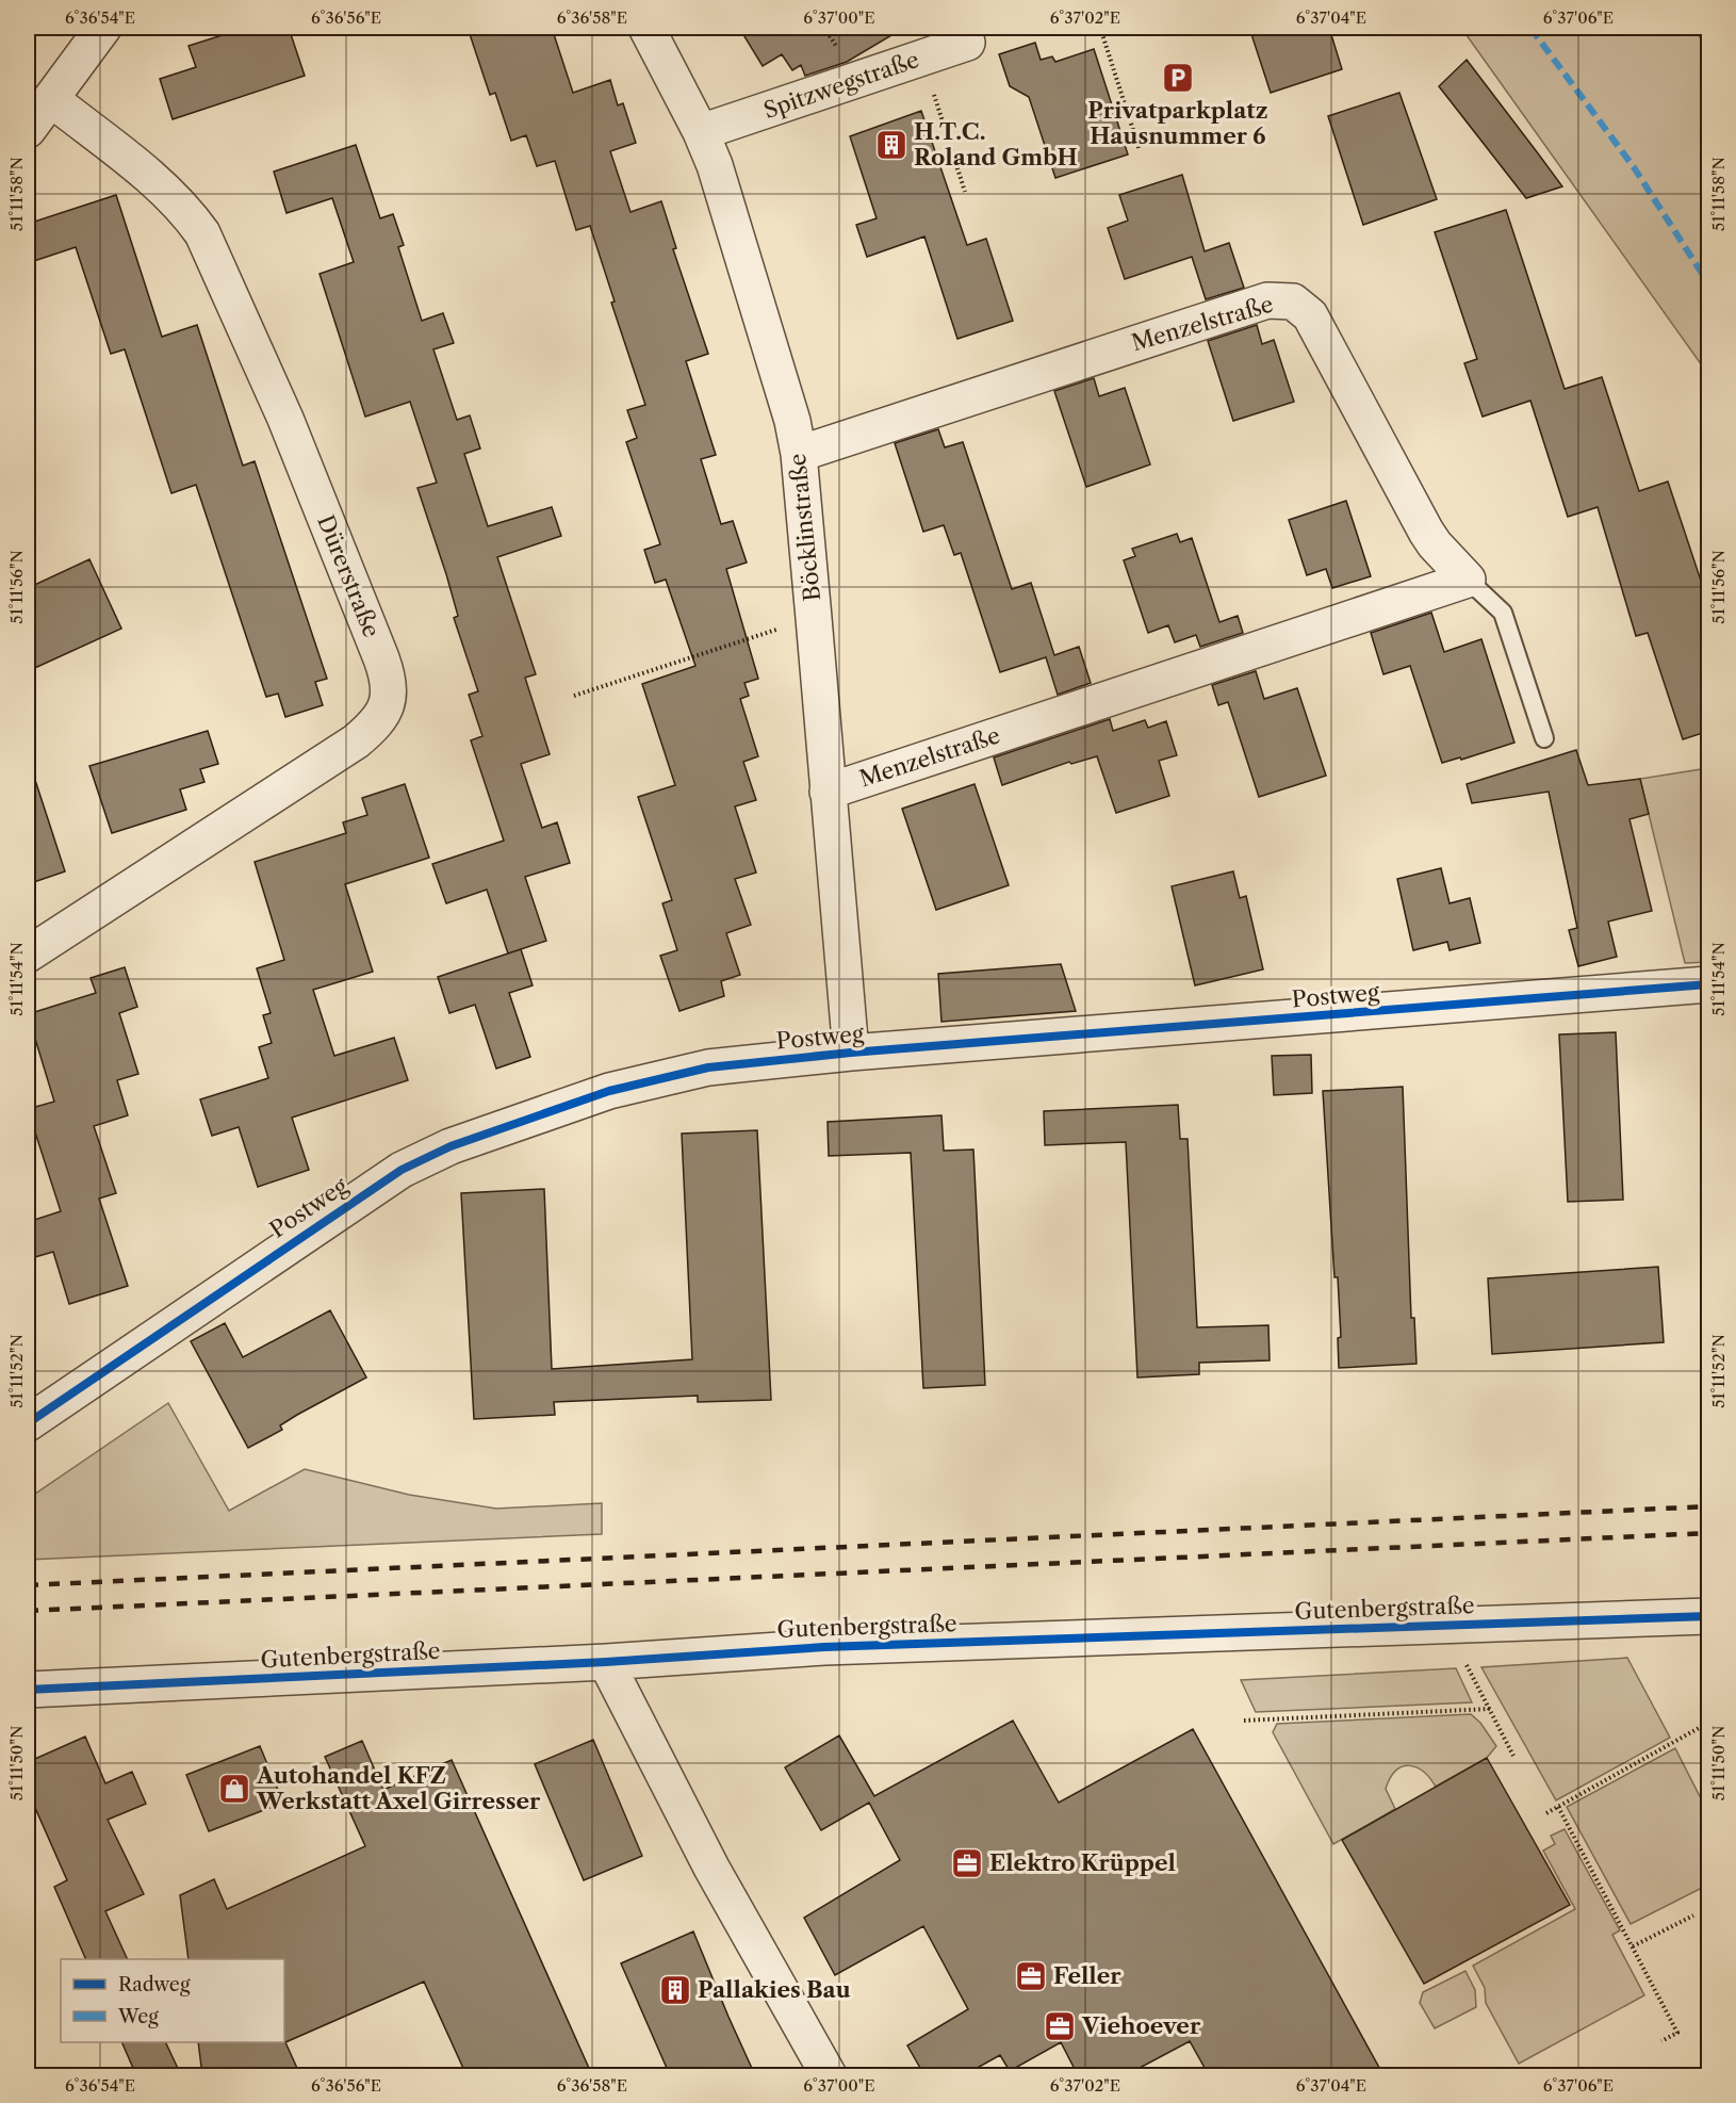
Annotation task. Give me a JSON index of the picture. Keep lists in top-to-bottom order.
{
  "streets": {
    "street": [
      "Spitzwegstraße",
      "Menzelstraße",
      "Böcklinstraße",
      "Dürerstraße",
      "Postweg",
      "Gutenbergstraße"
    ]
  },
  "crossings": [
    ["Spitzwegstraße", "Böcklinstraße"],
    ["Menzelstraße", "Böcklinstraße"],
    ["Böcklinstraße", "Postweg"]
  ],
  "places": {
    "parking": ["Privatparkplatz Hausnummer 6"],
    "building": ["H.T.C. Roland GmbH", "Pallakies Bau"],
    "shop": ["Autohandel KFZ Werkstatt Axel Girresser"],
    "office": ["Elektro Krüppel", "Feller", "Viehoever"]
  },
  "legend": ["Radweg", "Weg"],
  "coordinates": [
    "6°36'54\"E",
    "6°36'56\"E",
    "6°36'58\"E",
    "6°37'00\"E",
    "6°37'02\"E",
    "6°37'04\"E",
    "6°37'06\"E",
    "51°11'58\"N",
    "51°11'56\"N",
    "51°11'54\"N",
    "51°11'52\"N",
    "51°11'50\"N"
  ]
}
